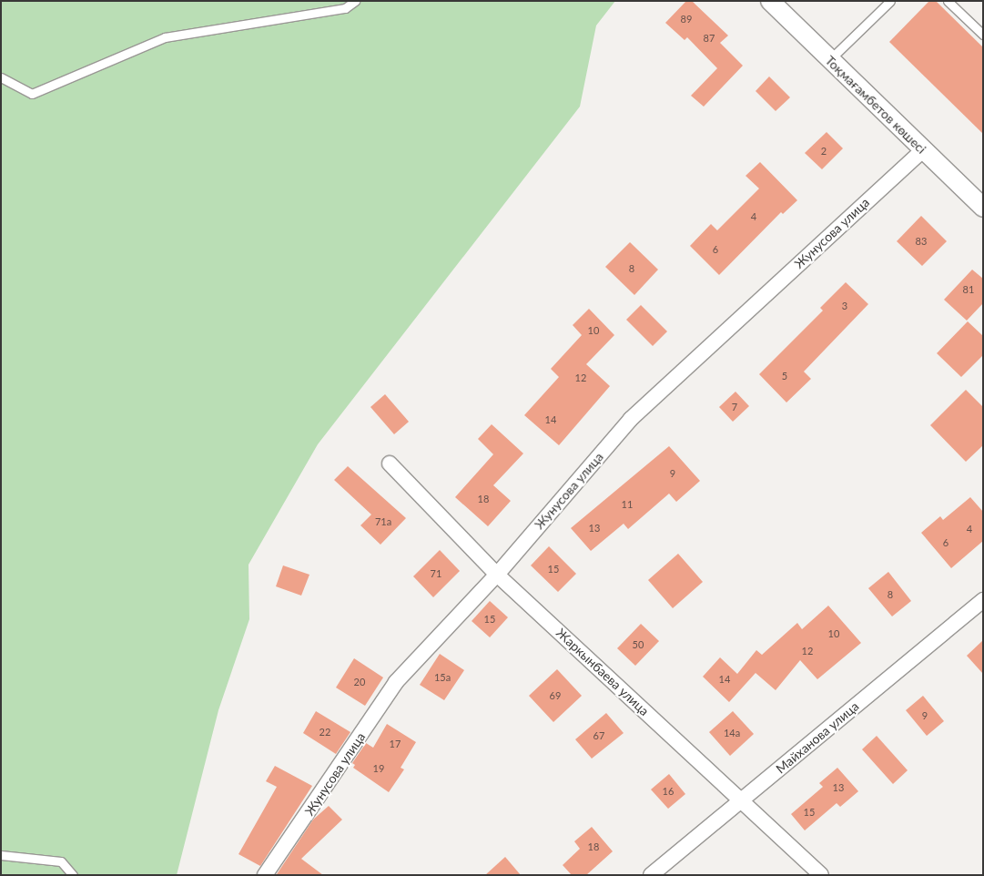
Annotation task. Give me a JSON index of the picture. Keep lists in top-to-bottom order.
{
  "streets": {
    "street": [
      "Тоқмағамбетов көшесі",
      "Жунусова улица",
      "Жаркынбаева улица",
      "Майханова улица"
    ]
  },
  "crossings": [
    ["Тоқмағамбетов көшесі", "Жунусова улица"],
    ["Жунусова улица", "Жаркынбаева улица"],
    ["Жаркынбаева улица", "Майханова улица"]
  ],
  "house_numbers": [
    "89",
    "87",
    "2",
    "4",
    "83",
    "6",
    "8",
    "81",
    "3",
    "10",
    "5",
    "12",
    "7",
    "14",
    "9",
    "18",
    "11",
    "71а",
    "13",
    "4",
    "6",
    "15",
    "71",
    "8",
    "15",
    "10",
    "50",
    "12",
    "15а",
    "14",
    "20",
    "69",
    "9",
    "22",
    "14а",
    "67",
    "17",
    "19",
    "13",
    "16",
    "15",
    "18"
  ]
}
